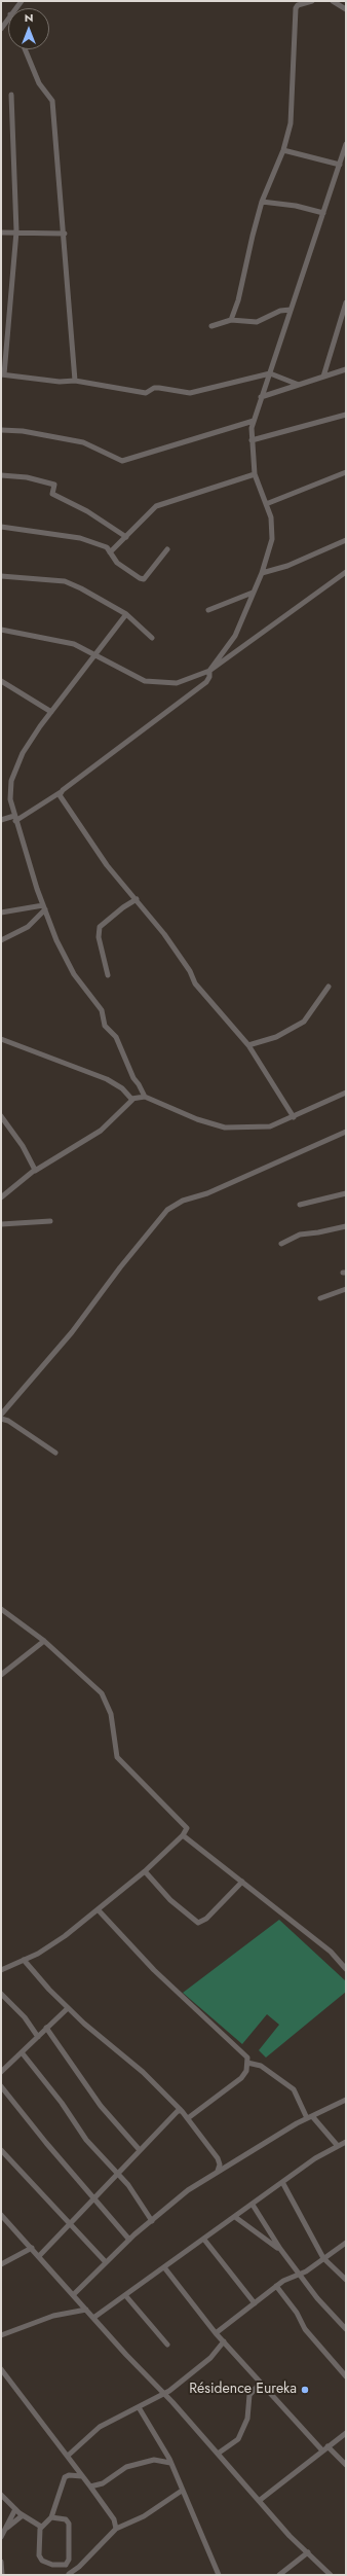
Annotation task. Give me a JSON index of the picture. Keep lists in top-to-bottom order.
{
  "places": ["Résidence Eureka"],
  "north": "top"
}
